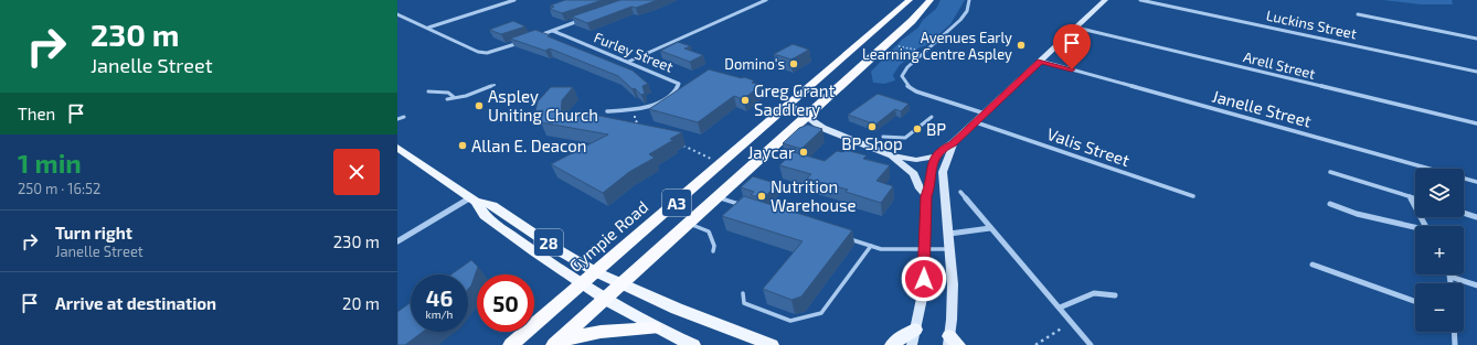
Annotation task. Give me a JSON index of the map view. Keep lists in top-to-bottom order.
{
  "streets": {
    "highway": ["A3", "Gympie Road"],
    "main road": ["28"],
    "street": [
      "Luckins Street",
      "Furley Street",
      "Arell Street",
      "Janelle Street",
      "Valis Street"
    ]
  },
  "crossings": [
    ["A3", "28"],
    ["Gympie Road", "28"]
  ],
  "places": [
    "Avenues Early Learning Centre Aspley",
    "Domino's",
    "Greg Grant Saddlery",
    "Aspley Uniting Church",
    "BP Shop",
    "BP",
    "Allan E. Deacon",
    "Jaycar",
    "Nutrition Warehouse"
  ],
  "page": {
    "turn": ["230 m", "Janelle Street"],
    "then": "Then",
    "heading": ["1 min", "250 m · 16:52"],
    "map_buttons": ["+", "−"],
    "list": [
      {
        "name": "Turn right",
        "note": "Janelle Street",
        "value": "230 m"
      },
      {
        "name": "Arrive at destination",
        "value": "20 m"
      }
    ],
    "speed": "46 km/h",
    "limit": "50"
  }
}
